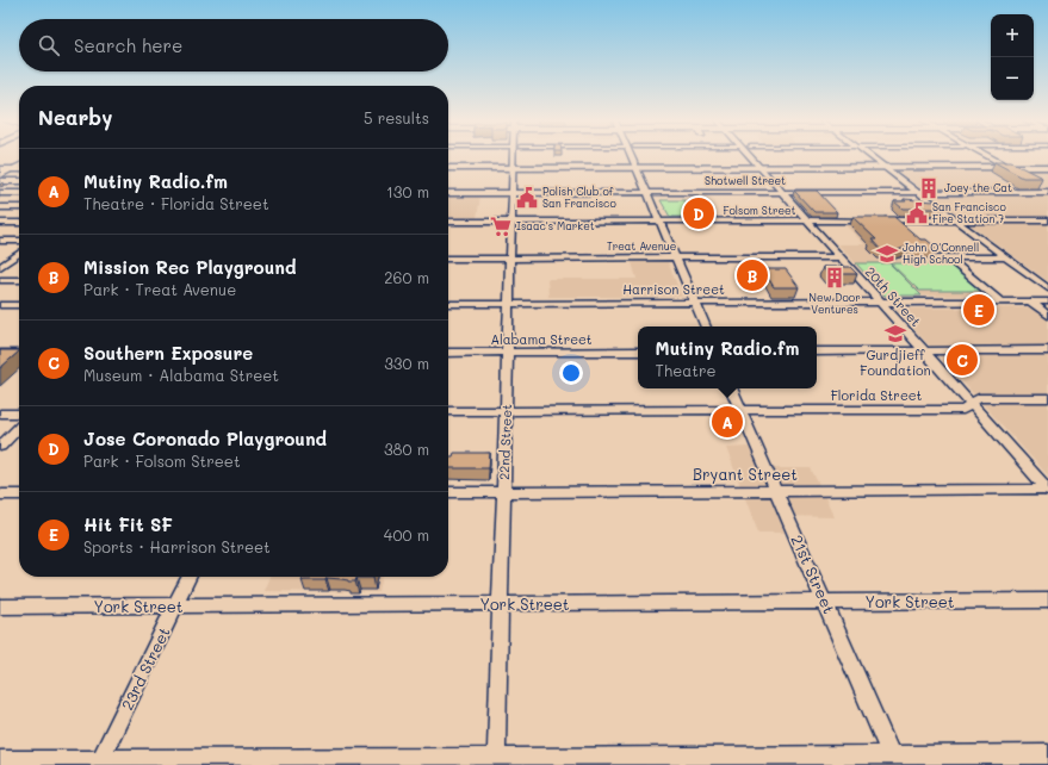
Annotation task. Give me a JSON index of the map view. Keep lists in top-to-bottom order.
{
  "streets": {
    "street": [
      "Shotwell Street",
      "Folsom Street",
      "Treat Avenue",
      "Harrison Street",
      "20th Street",
      "Alabama Street",
      "Florida Street",
      "22nd Street",
      "Bryant Street",
      "21st Street",
      "York Street",
      "23rd Street"
    ]
  },
  "crossings": [
    ["Shotwell Street", "20th Street"],
    ["Shotwell Street", "22nd Street"],
    ["Folsom Street", "20th Street"],
    ["Folsom Street", "22nd Street"],
    ["Treat Avenue", "20th Street"],
    ["Treat Avenue", "22nd Street"],
    ["Harrison Street", "20th Street"],
    ["Harrison Street", "22nd Street"],
    ["20th Street", "Florida Street"],
    ["20th Street", "Bryant Street"],
    ["Alabama Street", "22nd Street"],
    ["Florida Street", "22nd Street"],
    ["Florida Street", "21st Street"],
    ["22nd Street", "Bryant Street"],
    ["22nd Street", "York Street"],
    ["Bryant Street", "21st Street"],
    ["21st Street", "York Street"],
    ["York Street", "23rd Street"]
  ],
  "places": {
    "building": ["Joey the Cat", "New Door Ventures"],
    "public building": ["Polish Club of San Francisco", "San Francisco Fire Station 7"],
    "supermarket": ["Isaac's Market"],
    "school or university": ["John O'Connell High School", "Gurdjieff Foundation"]
  },
  "page": {
    "map_buttons": ["+", "−"],
    "search": "Search here",
    "heading": ["Nearby", "5 results"],
    "list": [
      {
        "mark": "A",
        "name": "Mutiny Radio.fm",
        "note": "Theatre · Florida Street",
        "value": "130 m"
      },
      {
        "mark": "B",
        "name": "Mission Rec Playground",
        "note": "Park · Treat Avenue",
        "value": "260 m"
      },
      {
        "mark": "C",
        "name": "Southern Exposure",
        "note": "Museum · Alabama Street",
        "value": "330 m"
      },
      {
        "mark": "D",
        "name": "Jose Coronado Playground",
        "note": "Park · Folsom Street",
        "value": "380 m"
      },
      {
        "mark": "E",
        "name": "Hit Fit SF",
        "note": "Sports · Harrison Street",
        "value": "400 m"
      }
    ],
    "pins": [
      "D",
      "B",
      "E",
      "C",
      "A"
    ],
    "popup": ["Mutiny Radio.fm", "Theatre"]
  }
}
